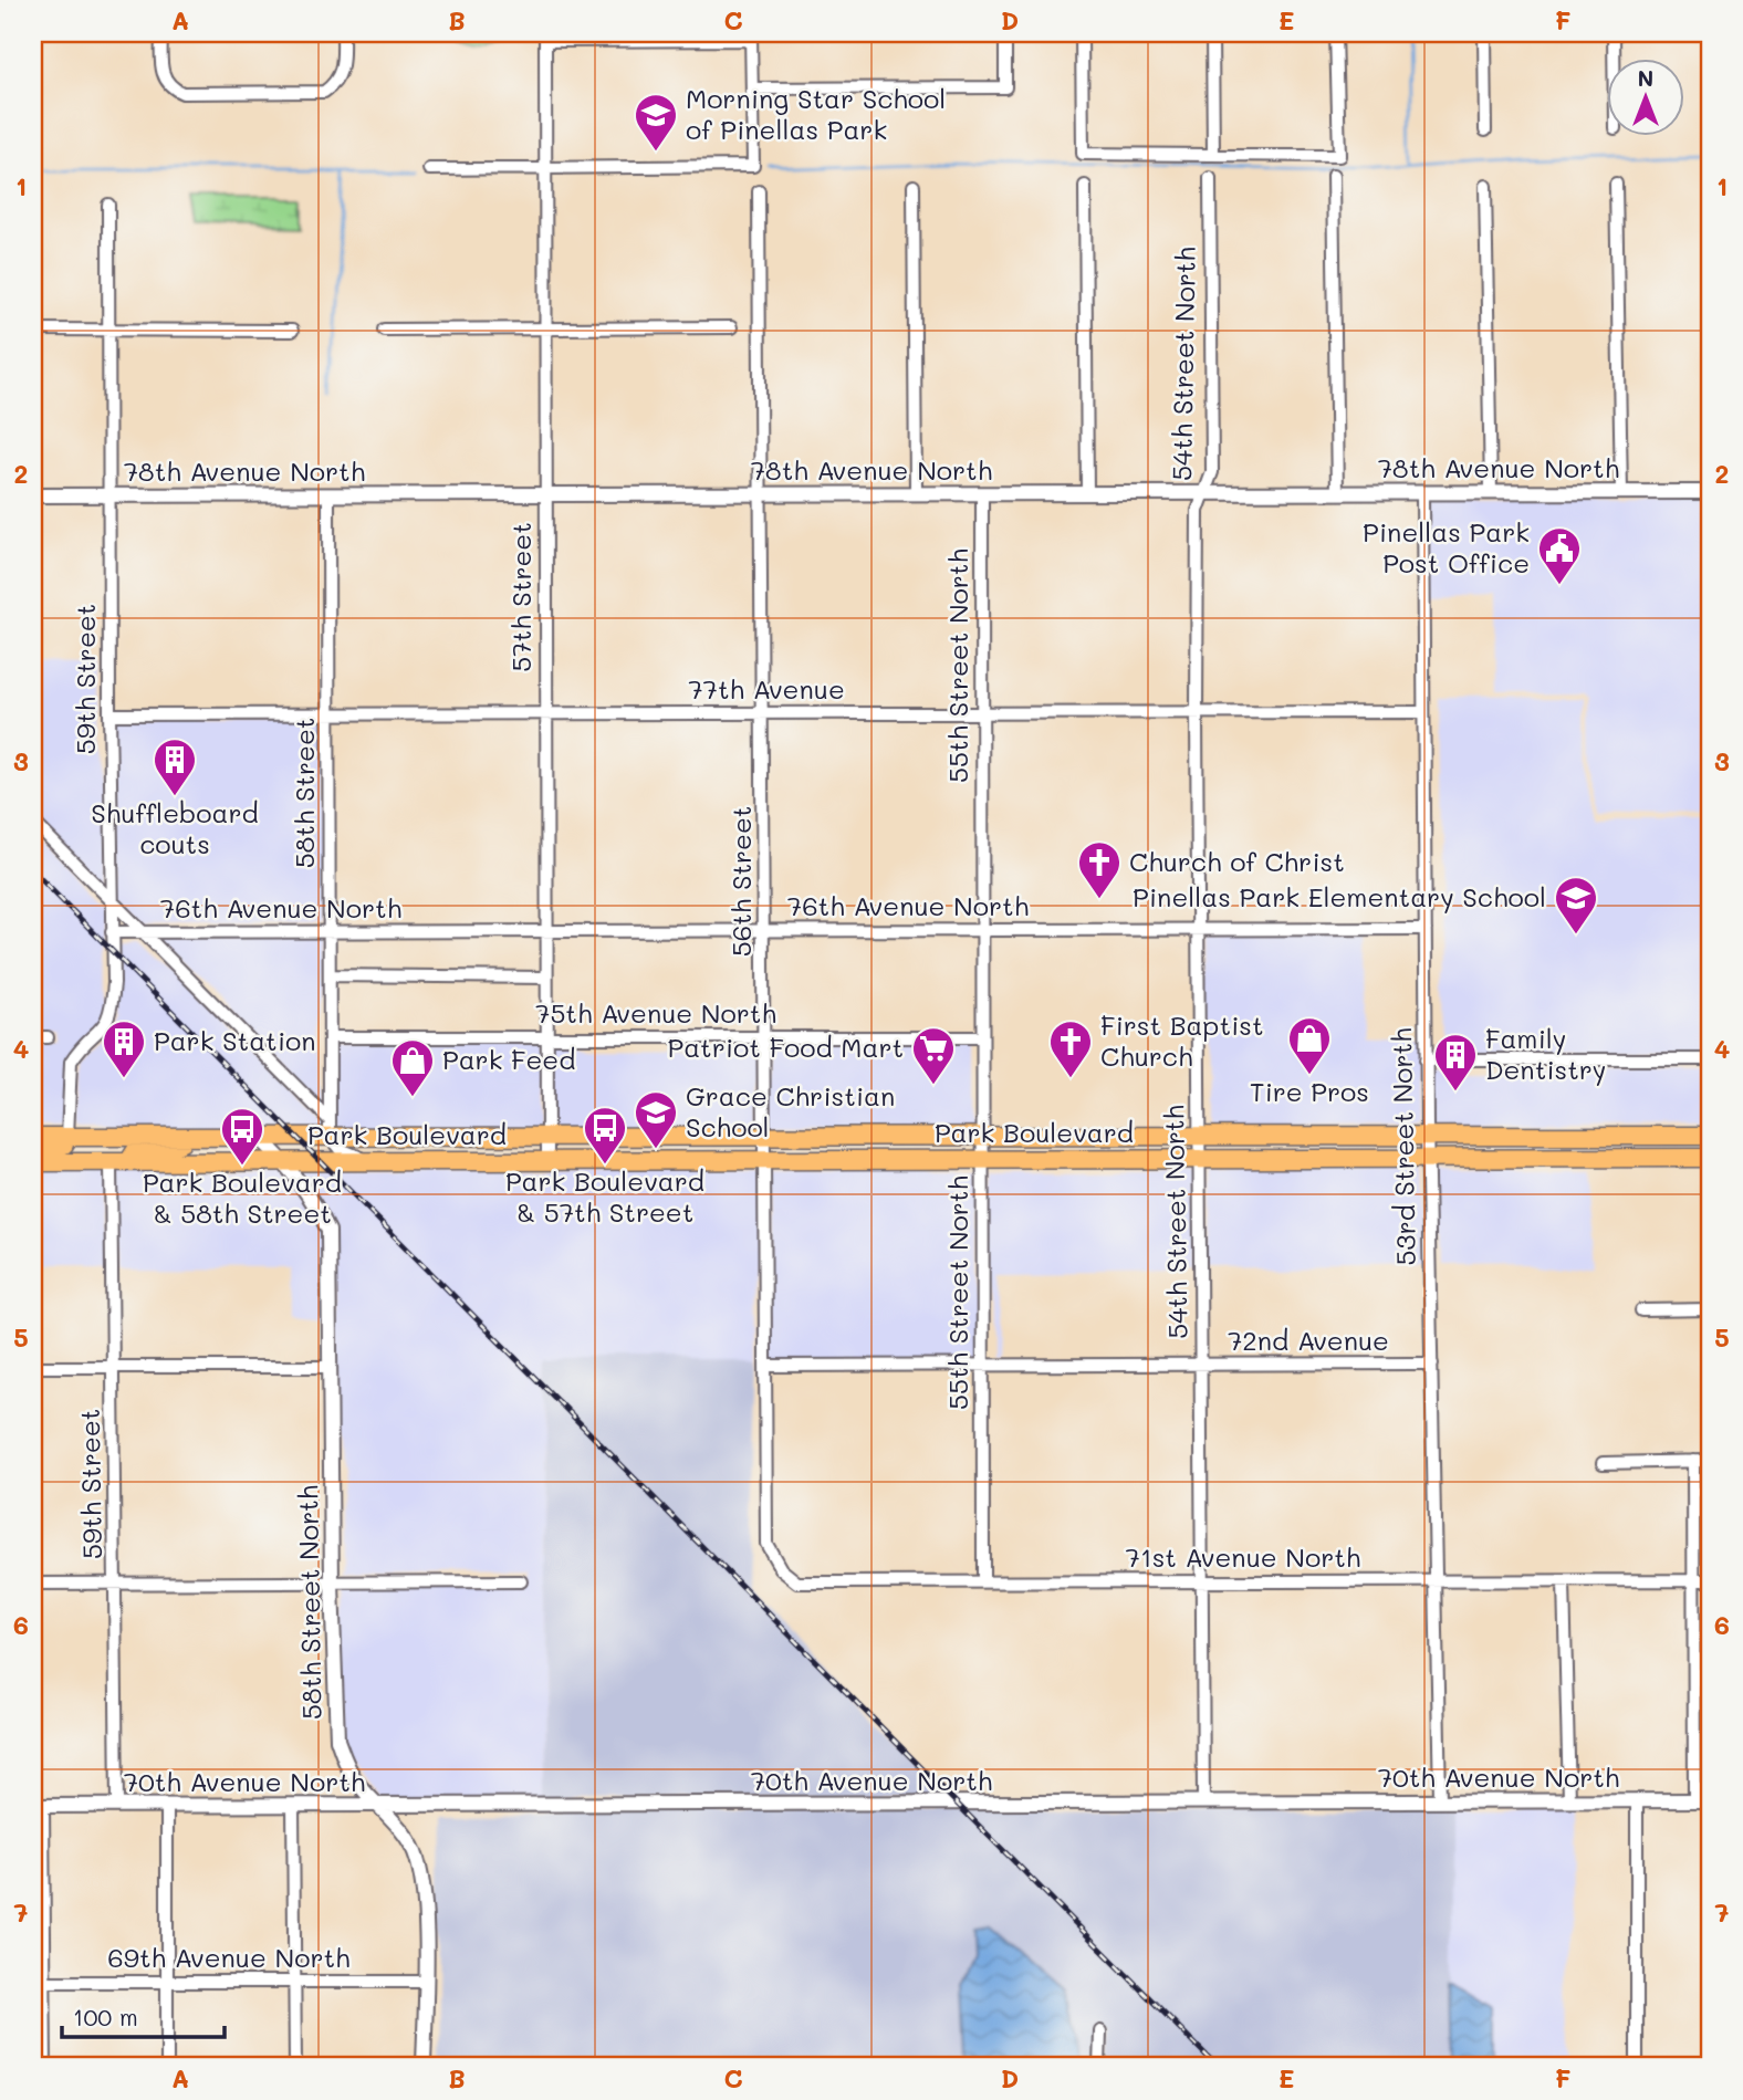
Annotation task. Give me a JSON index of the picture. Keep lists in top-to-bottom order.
{
  "streets": {
    "main road": ["Park Boulevard"],
    "street": [
      "54th Street North",
      "78th Avenue North",
      "57th Street",
      "55th Street North",
      "59th Street",
      "77th Avenue",
      "58th Street",
      "56th Street",
      "76th Avenue North",
      "75th Avenue North",
      "53rd Street North",
      "72nd Avenue",
      "71st Avenue North",
      "58th Street North",
      "70th Avenue North",
      "69th Avenue North"
    ]
  },
  "crossings": [
    ["54th Street North", "78th Avenue North"],
    ["54th Street North", "77th Avenue"],
    ["54th Street North", "76th Avenue North"],
    ["54th Street North", "Park Boulevard"],
    ["54th Street North", "72nd Avenue"],
    ["54th Street North", "71st Avenue North"],
    ["54th Street North", "70th Avenue North"],
    ["78th Avenue North", "57th Street"],
    ["78th Avenue North", "55th Street North"],
    ["78th Avenue North", "59th Street"],
    ["78th Avenue North", "58th Street"],
    ["78th Avenue North", "56th Street"],
    ["78th Avenue North", "53rd Street North"],
    ["57th Street", "77th Avenue"],
    ["57th Street", "76th Avenue North"],
    ["57th Street", "75th Avenue North"],
    ["57th Street", "Park Boulevard"],
    ["55th Street North", "77th Avenue"],
    ["55th Street North", "76th Avenue North"],
    ["55th Street North", "75th Avenue North"],
    ["55th Street North", "Park Boulevard"],
    ["55th Street North", "72nd Avenue"],
    ["55th Street North", "71st Avenue North"],
    ["59th Street", "77th Avenue"],
    ["59th Street", "76th Avenue North"],
    ["59th Street", "Park Boulevard"],
    ["59th Street", "70th Avenue North"],
    ["77th Avenue", "58th Street"],
    ["77th Avenue", "56th Street"],
    ["77th Avenue", "53rd Street North"],
    ["58th Street", "76th Avenue North"],
    ["58th Street", "75th Avenue North"],
    ["58th Street", "Park Boulevard"],
    ["56th Street", "76th Avenue North"],
    ["56th Street", "75th Avenue North"],
    ["56th Street", "Park Boulevard"],
    ["56th Street", "72nd Avenue"],
    ["56th Street", "71st Avenue North"],
    ["76th Avenue North", "53rd Street North"],
    ["Park Boulevard", "53rd Street North"],
    ["Park Boulevard", "58th Street North"],
    ["53rd Street North", "72nd Avenue"],
    ["53rd Street North", "71st Avenue North"],
    ["53rd Street North", "70th Avenue North"],
    ["58th Street North", "70th Avenue North"],
    ["58th Street North", "69th Avenue North"]
  ],
  "places": {
    "school or university": ["Morning Star School of Pinellas Park", "Pinellas Park Elementary School", "Grace Christian School"],
    "public building": ["Pinellas Park Post Office"],
    "building": ["Shuffleboard couts", "Park Station", "Family Dentistry"],
    "church": ["Church of Christ", "First Baptist Church"],
    "shop": ["Tire Pros", "Park Feed"],
    "supermarket": ["Patriot Food Mart"],
    "bus stop": ["Park Boulevard & 57th Street", "Park Boulevard & 58th Street"]
  },
  "scale_bar": "100 m",
  "north": "top",
  "grid": {
    "columns": [
      "A",
      "B",
      "C",
      "D",
      "E",
      "F"
    ],
    "rows": [
      "1",
      "2",
      "3",
      "4",
      "5",
      "6",
      "7"
    ]
  }
}
